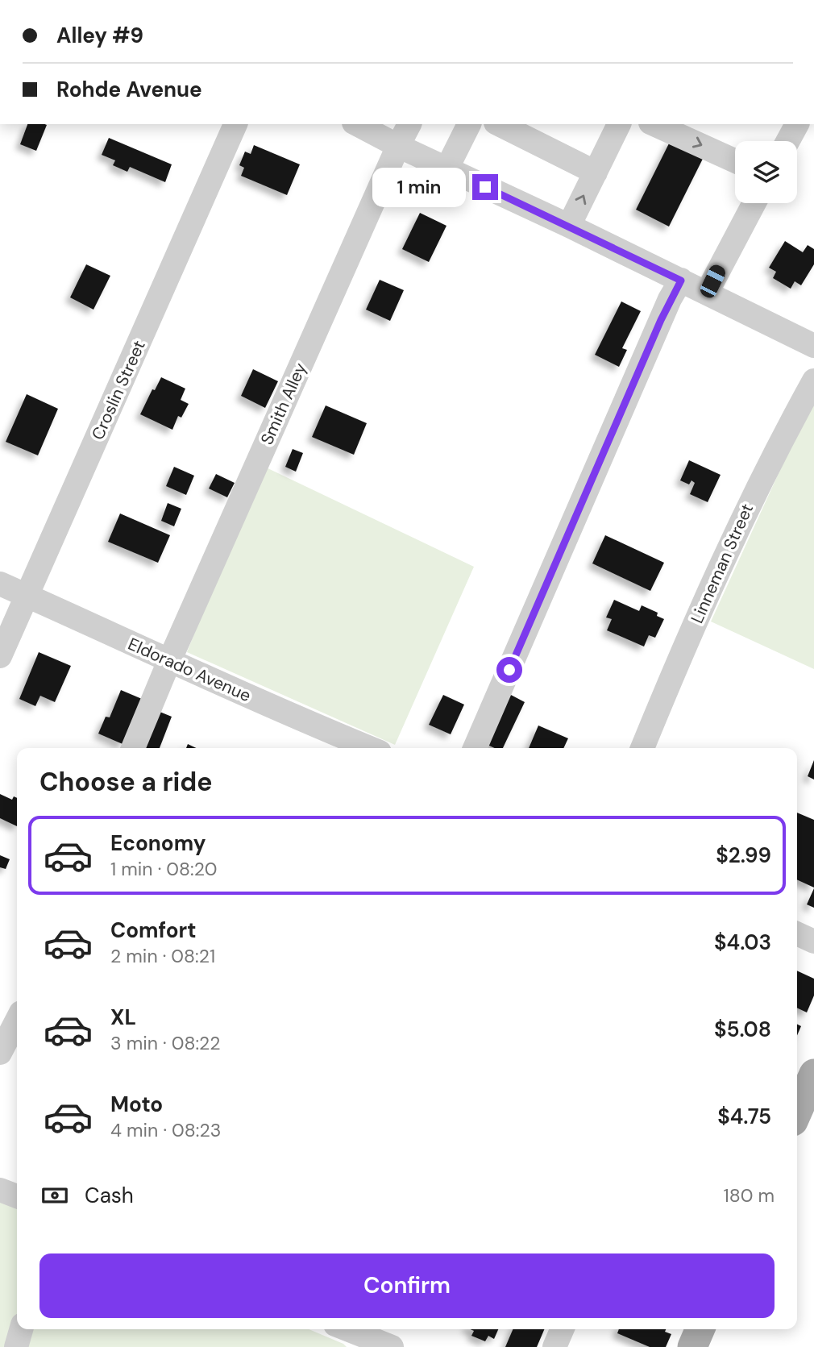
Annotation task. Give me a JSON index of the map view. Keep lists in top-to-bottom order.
{
  "streets": {
    "street": [
      "Croslin Street",
      "Smith Alley",
      "Linneman Street",
      "Eldorado Avenue"
    ]
  },
  "crossings": [
    ["Croslin Street", "Eldorado Avenue"],
    ["Smith Alley", "Eldorado Avenue"]
  ],
  "page": {
    "banner": ["Alley #9", "Rohde Avenue"],
    "bubble": "1 min",
    "heading": "Choose a ride",
    "list": [
      {
        "name": "Economy",
        "note": "1 min · 08:20",
        "value": "$2.99"
      },
      {
        "name": "Comfort",
        "note": "2 min · 08:21",
        "value": "$4.03"
      },
      {
        "name": "XL",
        "note": "3 min · 08:22",
        "value": "$5.08"
      },
      {
        "name": "Moto",
        "note": "4 min · 08:23",
        "value": "$4.75"
      }
    ],
    "pay": ["Cash", "180 m"],
    "buttons": "Confirm"
  }
}
